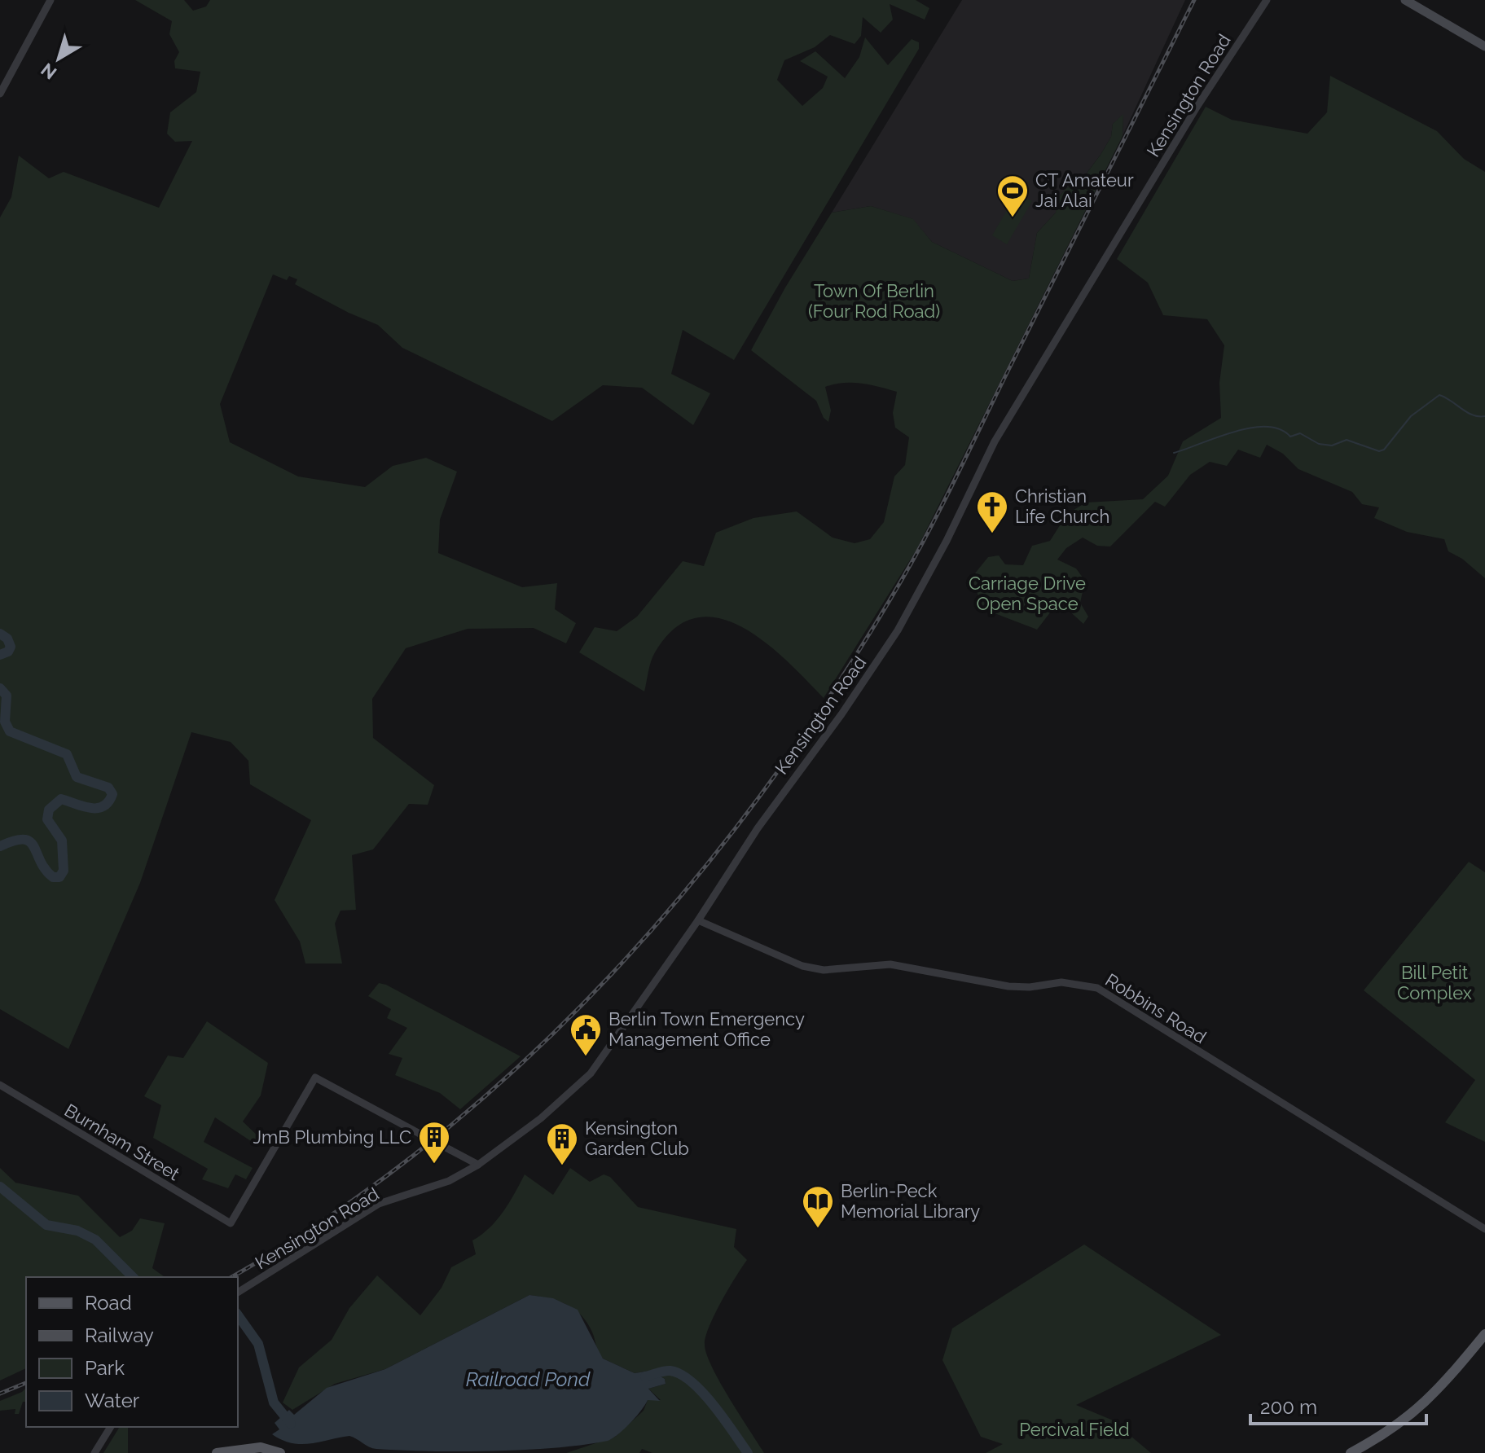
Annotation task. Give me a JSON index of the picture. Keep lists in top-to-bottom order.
{
  "streets": {
    "street": ["Kensington Road", "Robbins Road", "Burnham Street"]
  },
  "crossings": [
    ["Kensington Road", "Robbins Road"],
    ["Kensington Road", "Burnham Street"]
  ],
  "water": ["Railroad Pond"],
  "parks": [
    "Town Of Berlin (Four Rod Road)",
    "Carriage Drive Open Space",
    "Bill Petit Complex",
    "Percival Field"
  ],
  "places": {
    "sports": ["CT Amateur Jai Alai"],
    "church": ["Christian Life Church"],
    "public building": ["Berlin Town Emergency Management Office"],
    "building": ["JmB Plumbing LLC", "Kensington Garden Club"],
    "library": ["Berlin-Peck Memorial Library"]
  },
  "legend": [
    "Road",
    "Railway",
    "Park",
    "Water"
  ],
  "scale_bar": "200 m",
  "north": "bottom left"
}
